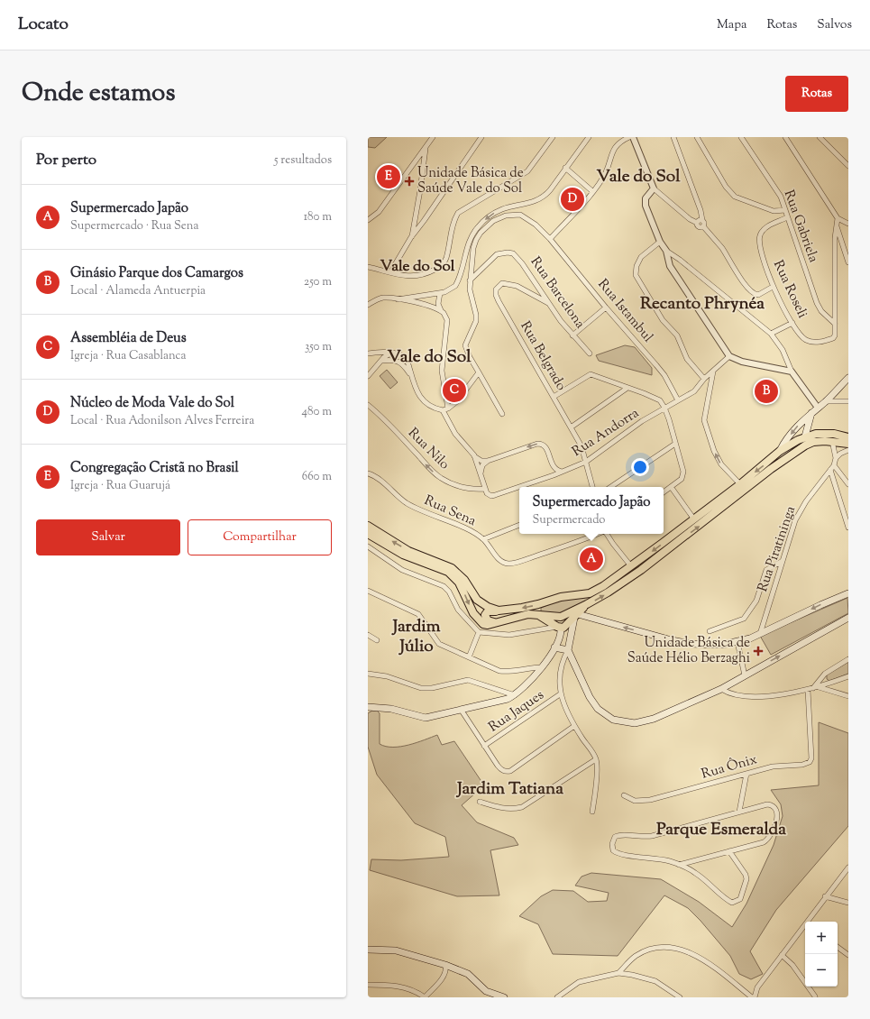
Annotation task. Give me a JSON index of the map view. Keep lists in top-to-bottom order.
{
  "streets": {
    "street": [
      "Rua Gabriela",
      "Rua Roseli",
      "Rua Barcelona",
      "Rua Istambul",
      "Rua Belgrado",
      "Rua Andorra",
      "Rua Nilo",
      "Rua Sena",
      "Rua Piratininga",
      "Rua Jaques",
      "Rua Ônix"
    ]
  },
  "crossings": [
    ["Rua Gabriela", "Rua Roseli"],
    ["Rua Barcelona", "Rua Belgrado"],
    ["Rua Istambul", "Rua Andorra"],
    ["Rua Belgrado", "Rua Andorra"],
    ["Rua Andorra", "Rua Nilo"]
  ],
  "one_way": ["Rua Nilo"],
  "districts": [
    "Vale do Sol",
    "Vale do Sol",
    "Recanto Phrynéa",
    "Vale do Sol",
    "Jardim Júlio",
    "Jardim Tatiana",
    "Parque Esmeralda"
  ],
  "places": {
    "health": ["Unidade Básica de Saúde Vale do Sol", "Unidade Básica de Saúde Hélio Berzaghi"]
  },
  "page": {
    "header": "Locato",
    "nav": ["Mapa", "Rotas", "Salvos"],
    "title": "Onde estamos",
    "buttons": [
      "Rotas",
      ["Salvar", "Compartilhar"]
    ],
    "heading": ["Por perto", "5 resultados"],
    "pins": [
      "E",
      "D",
      "C",
      "B",
      "A"
    ],
    "list": [
      {
        "mark": "A",
        "name": "Supermercado Japão",
        "note": "Supermercado · Rua Sena",
        "value": "180 m"
      },
      {
        "mark": "B",
        "name": "Ginásio Parque dos Camargos",
        "note": "Local · Alameda Antuerpia",
        "value": "250 m"
      },
      {
        "mark": "C",
        "name": "Assembléia de Deus",
        "note": "Igreja · Rua Casablanca",
        "value": "350 m"
      },
      {
        "mark": "D",
        "name": "Núcleo de Moda Vale do Sol",
        "note": "Local · Rua Adonilson Alves Ferreira",
        "value": "480 m"
      },
      {
        "mark": "E",
        "name": "Congregação Cristã no Brasil",
        "note": "Igreja · Rua Guarujá",
        "value": "660 m"
      }
    ],
    "popup": ["Supermercado Japão", "Supermercado"],
    "map_buttons": ["+", "−"]
  }
}
